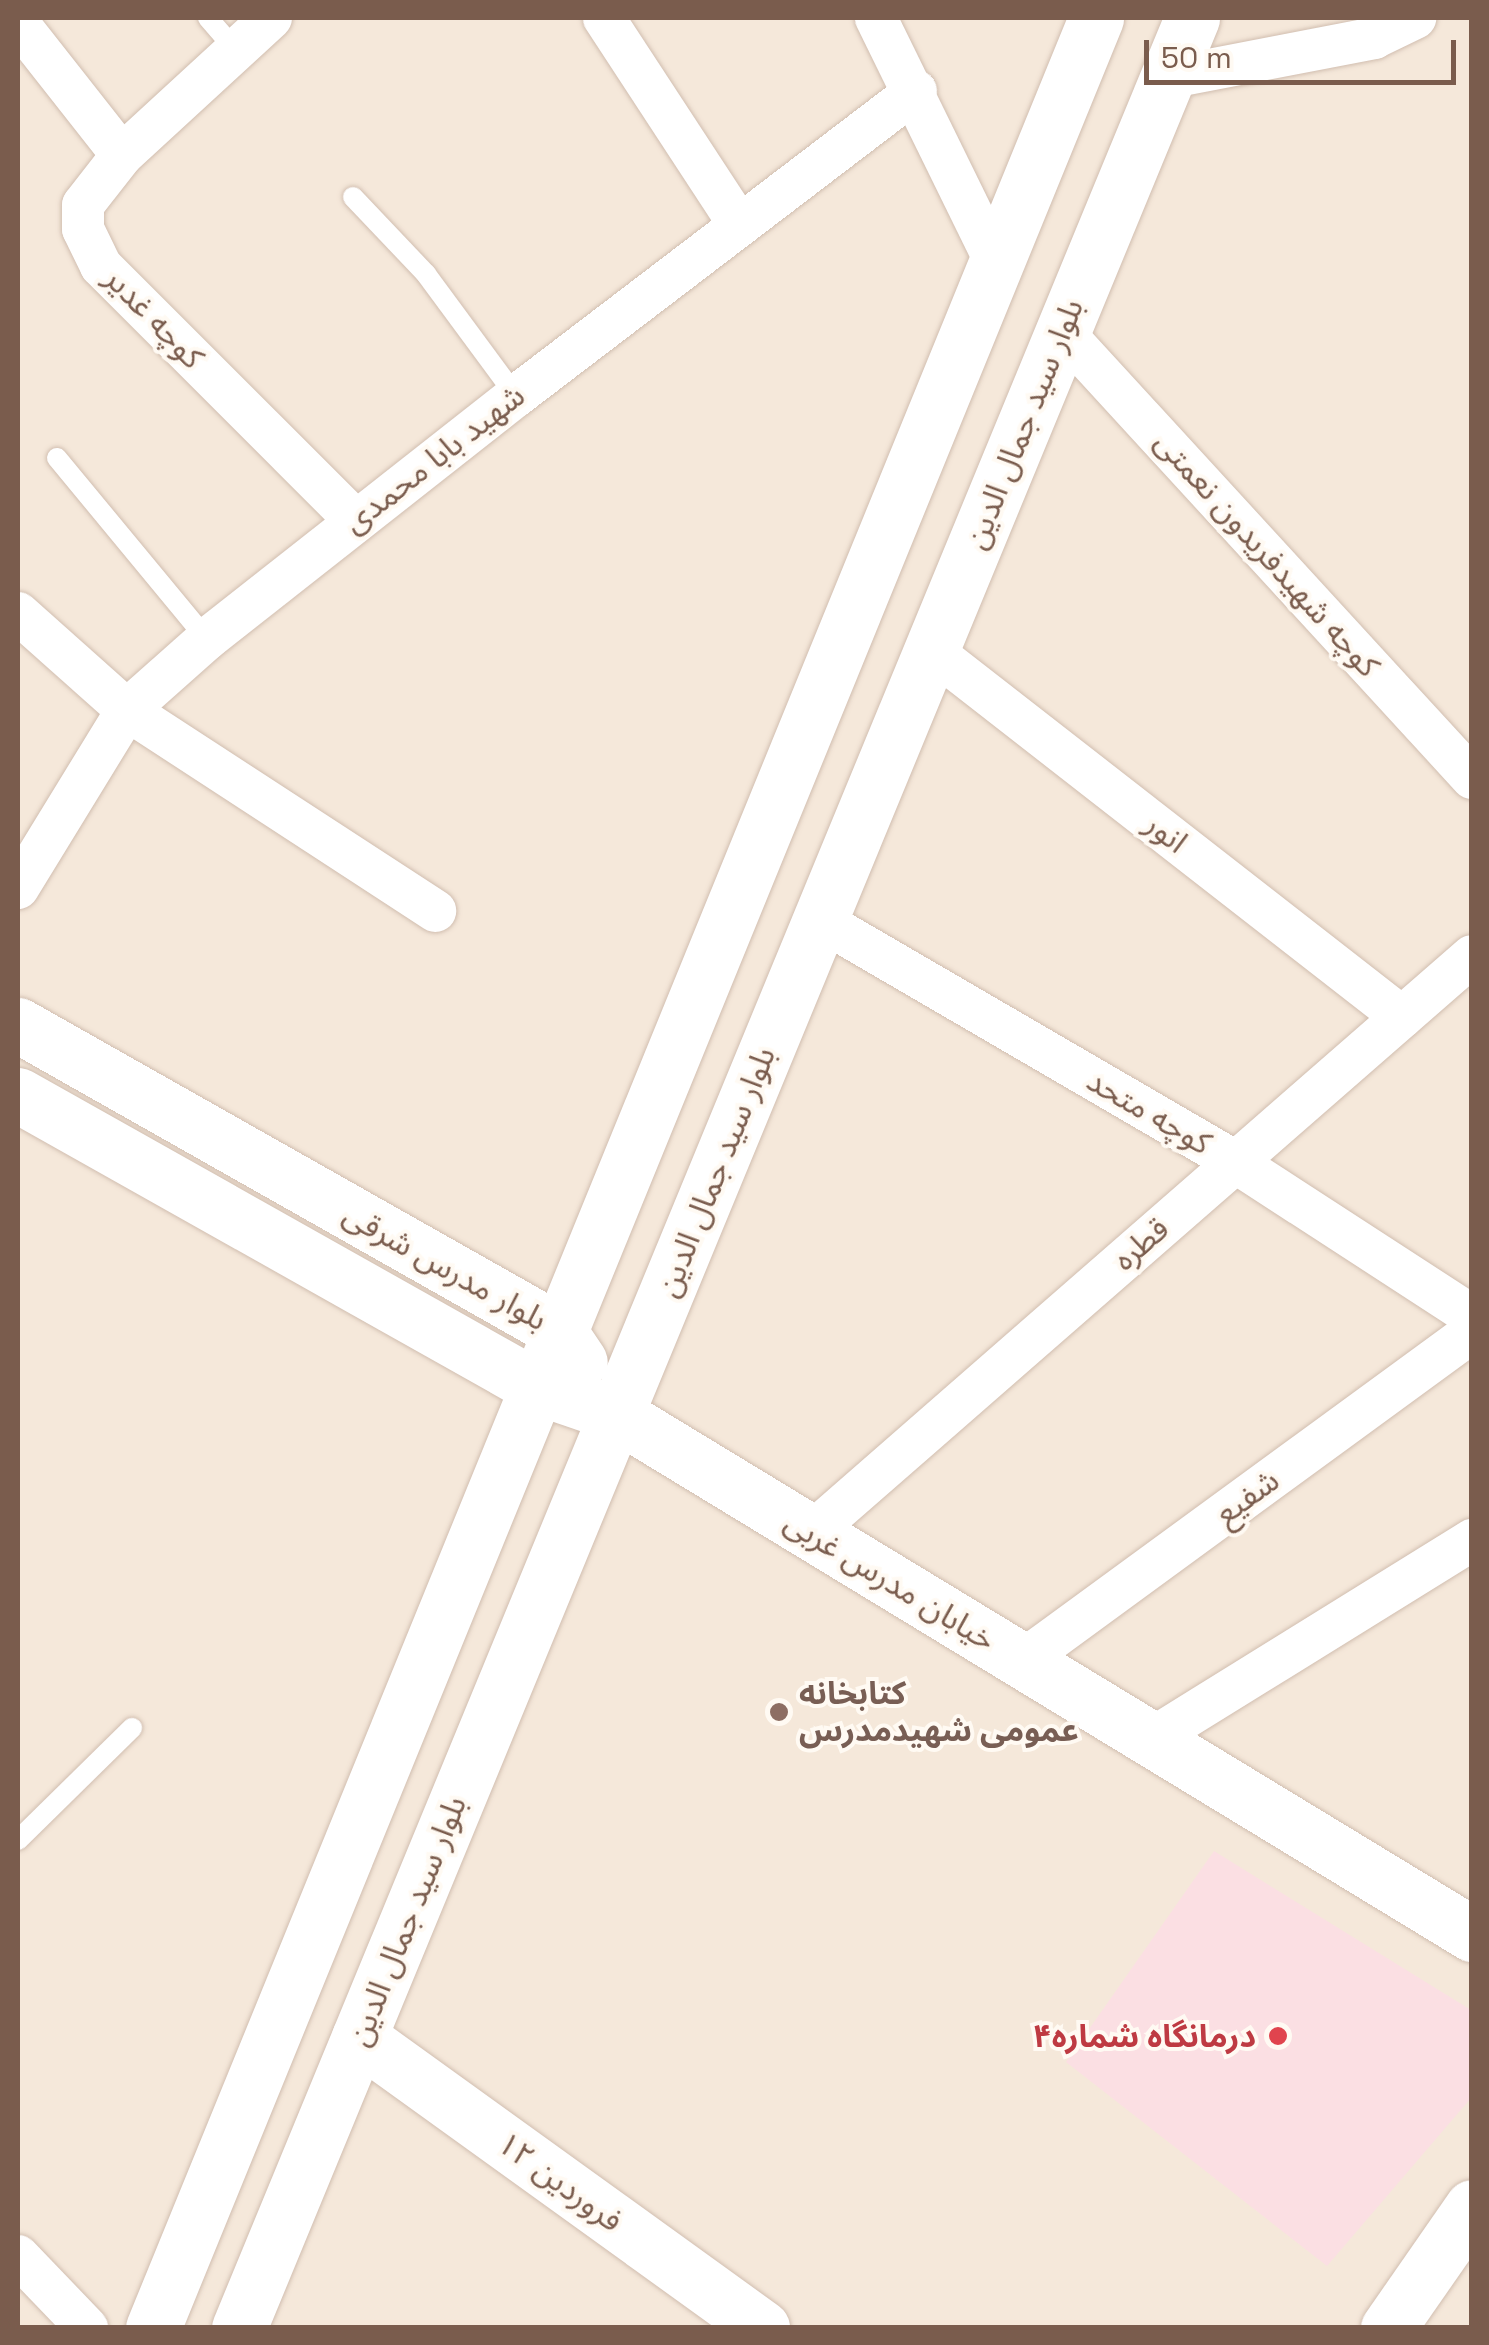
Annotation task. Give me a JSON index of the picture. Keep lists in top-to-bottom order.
{
  "streets": {
    "main road": [
      "بلوار سید جمال الدین",
      "بلوار مدرس شرقی",
      "خیابان مدرس غربی",
      "۱۲ فروردین"
    ],
    "street": [
      "کوچه غدیر",
      "شهید بابا محمدی",
      "کوچه شهیدفریدون نعمتی",
      "انور",
      "کوچه متحد",
      "قطره",
      "شفیع"
    ]
  },
  "crossings": [
    ["کوچه غدیر", "شهید بابا محمدی"],
    ["بلوار سید جمال الدین", "کوچه شهیدفریدون نعمتی"],
    ["بلوار سید جمال الدین", "انور"],
    ["بلوار سید جمال الدین", "کوچه متحد"],
    ["بلوار سید جمال الدین", "بلوار مدرس شرقی"],
    ["بلوار سید جمال الدین", "خیابان مدرس غربی"],
    ["بلوار سید جمال الدین", "۱۲ فروردین"],
    ["انور", "قطره"],
    ["کوچه متحد", "قطره"],
    ["قطره", "خیابان مدرس غربی"],
    ["بلوار مدرس شرقی", "خیابان مدرس غربی"],
    ["شفیع", "خیابان مدرس غربی"]
  ],
  "places": ["کتابخانه عمومی شهیدمدرس", "درمانگاه شماره۴"],
  "scale_bar": "50 m"
}
